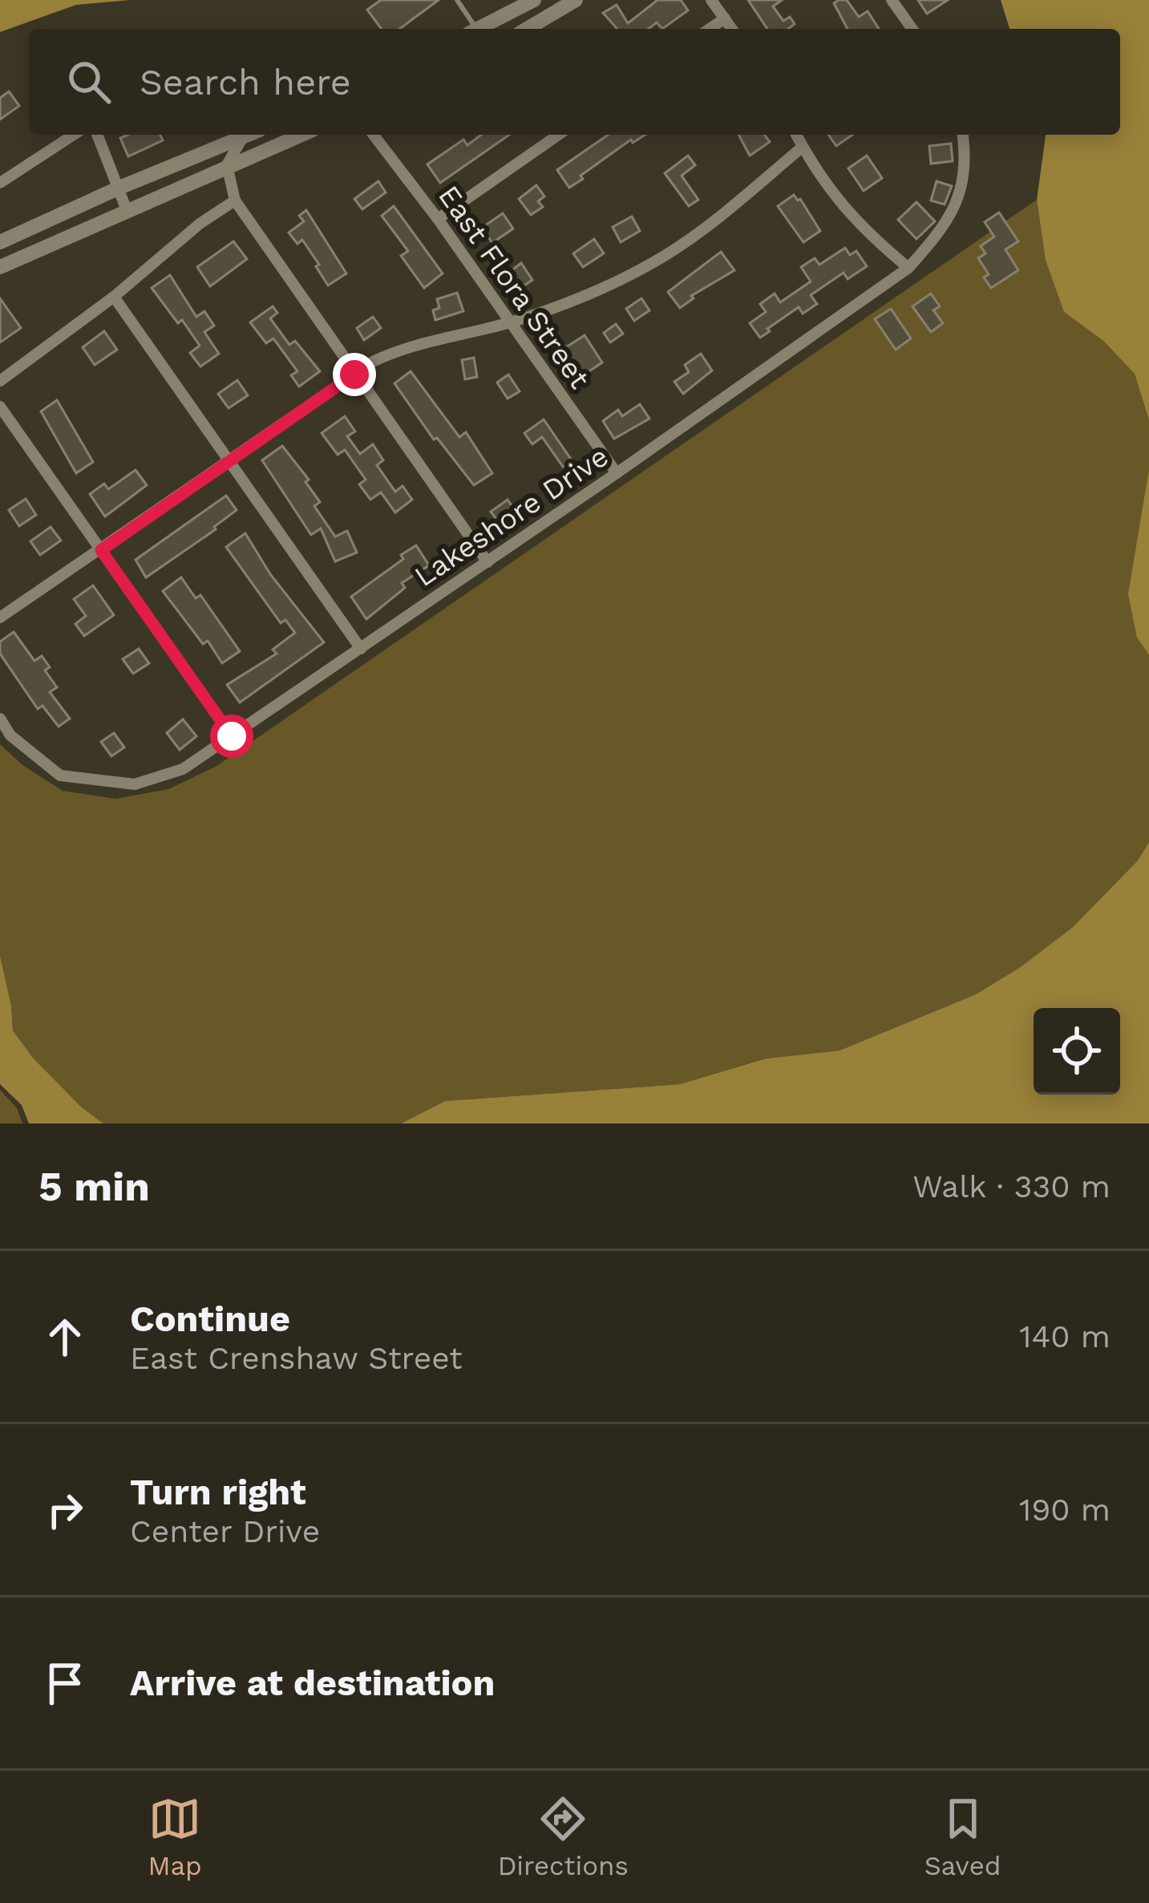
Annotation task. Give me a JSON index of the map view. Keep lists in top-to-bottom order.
{
  "streets": {
    "street": ["East Flora Street", "Lakeshore Drive"]
  },
  "crossings": [
    ["East Flora Street", "Lakeshore Drive"]
  ],
  "page": {
    "search": "Search here",
    "heading": ["5 min", "Walk · 330 m"],
    "list": [
      ["Continue", "East Crenshaw Street", "140 m"],
      ["Turn right", "Center Drive", "190 m"],
      "Arrive at destination"
    ],
    "nav": ["Map", "Directions", "Saved"]
  }
}
